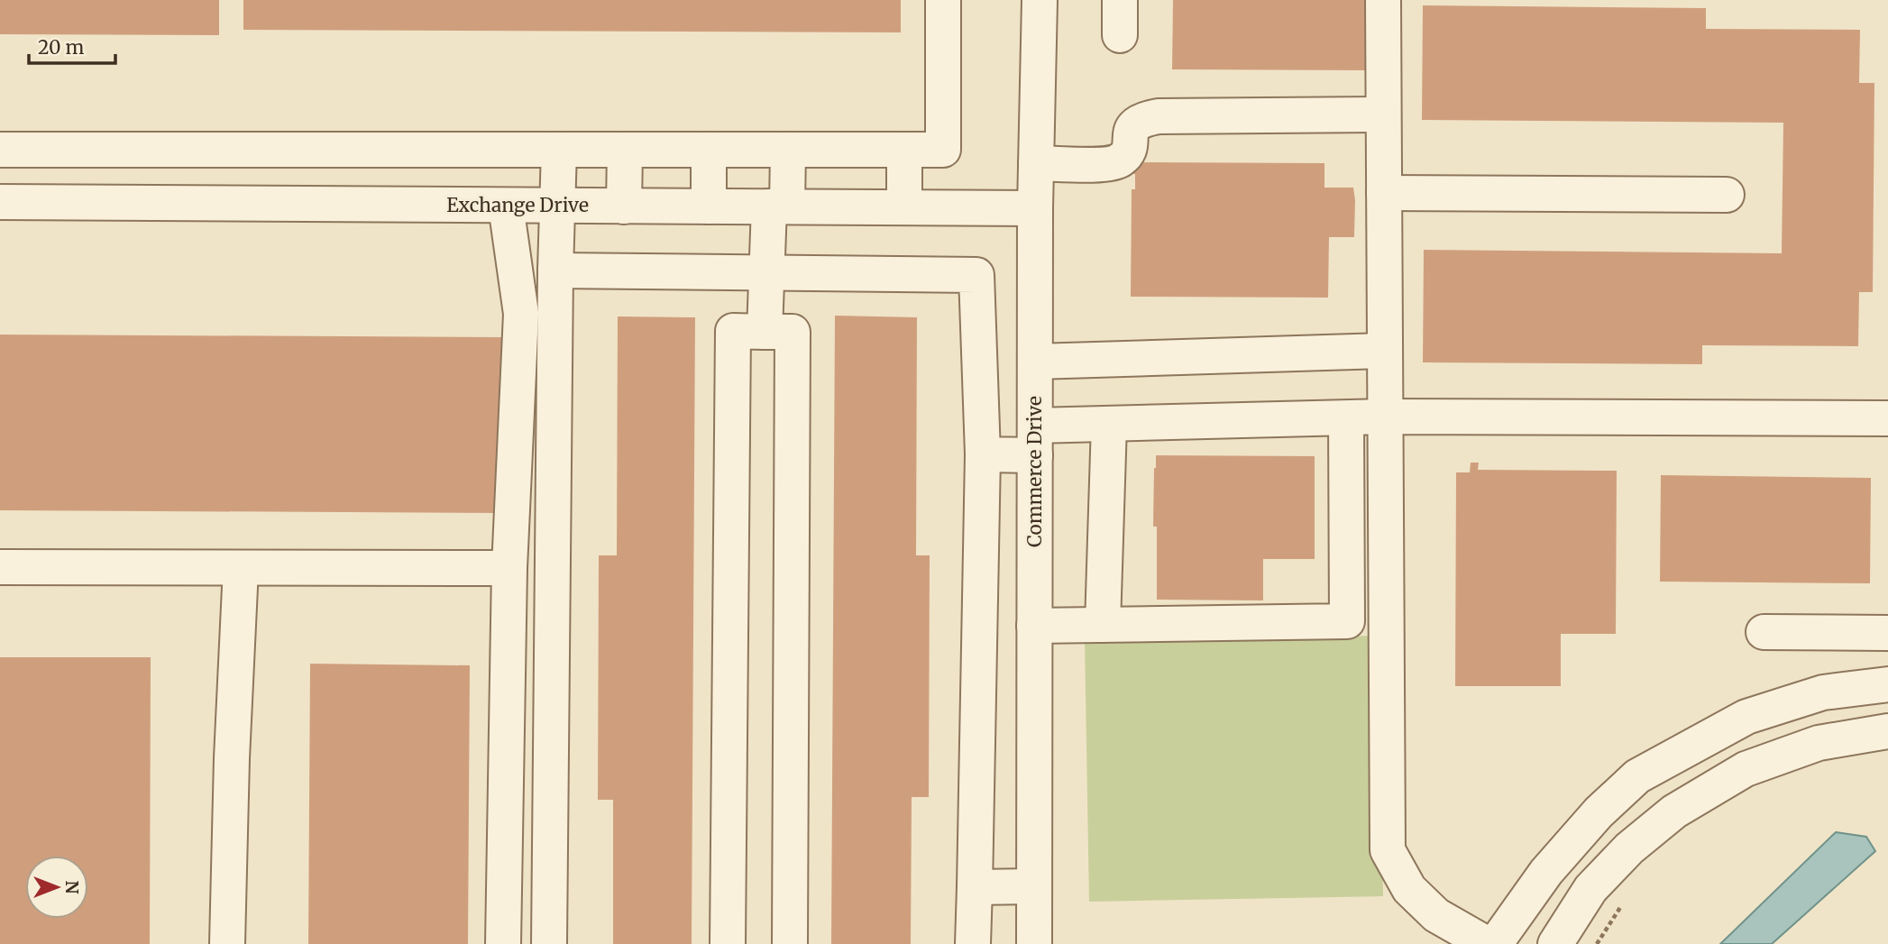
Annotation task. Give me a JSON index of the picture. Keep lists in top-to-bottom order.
{
  "streets": {
    "street": ["Exchange Drive", "Commerce Drive"]
  },
  "crossings": [
    ["Exchange Drive", "Commerce Drive"]
  ],
  "scale_bar": "20 m",
  "north": "right"
}
